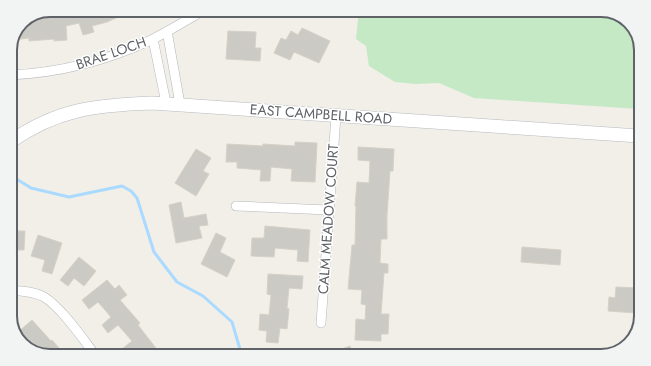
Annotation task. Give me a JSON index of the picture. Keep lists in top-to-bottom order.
{
  "streets": {
    "main road": ["EAST CAMPBELL ROAD"],
    "street": ["BRAE LOCH", "CALM MEADOW COURT"]
  },
  "crossings": [
    ["EAST CAMPBELL ROAD", "CALM MEADOW COURT"]
  ]
}
